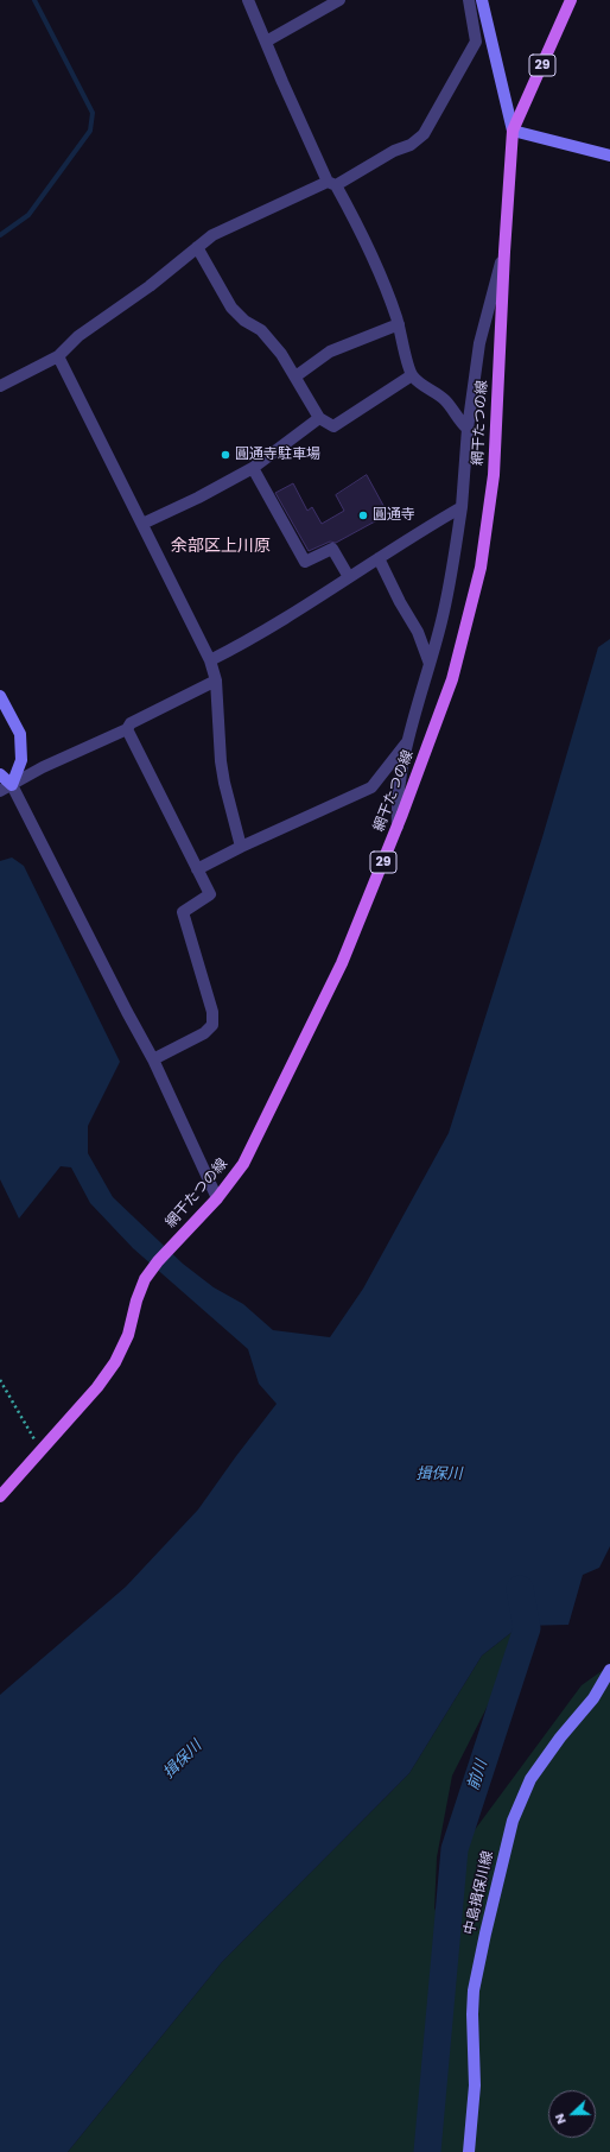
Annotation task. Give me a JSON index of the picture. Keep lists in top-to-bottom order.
{
  "streets": {
    "main road": ["29", "網干たつの線", "中島揖保川線"]
  },
  "districts": ["余部区上川原"],
  "water": ["揖保川", "前川"],
  "places": ["圓通寺駐車場", "圓通寺"],
  "north": "left"
}
